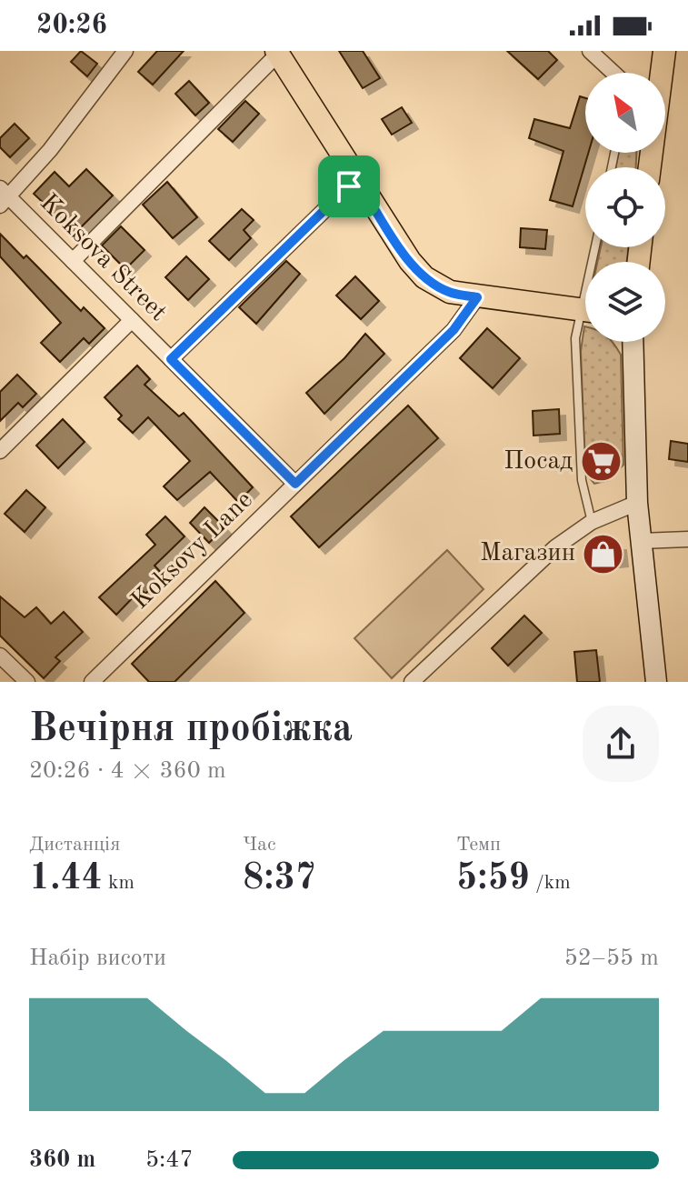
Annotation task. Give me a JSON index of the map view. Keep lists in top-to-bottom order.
{
  "streets": {
    "street": ["Koksova Street", "Koksovy Lane"]
  },
  "crossings": [
    ["Koksova Street", "Koksovy Lane"]
  ],
  "places": {
    "supermarket": ["Посад"],
    "shop": ["Магазин"]
  },
  "north": "top left",
  "page": {
    "status": "20:26",
    "heading": ["Вечірня пробіжка", "20:26 · 4 × 360 m"],
    "stats": [
      ["Дистанція", "1.44 km"],
      ["Час", "8:37"],
      ["Темп", "5:59 /km"]
    ],
    "chart": ["Набір висоти", "52–55 m"],
    "list": [
      {
        "name": "360 m",
        "note": "5:47"
      }
    ]
  }
}
